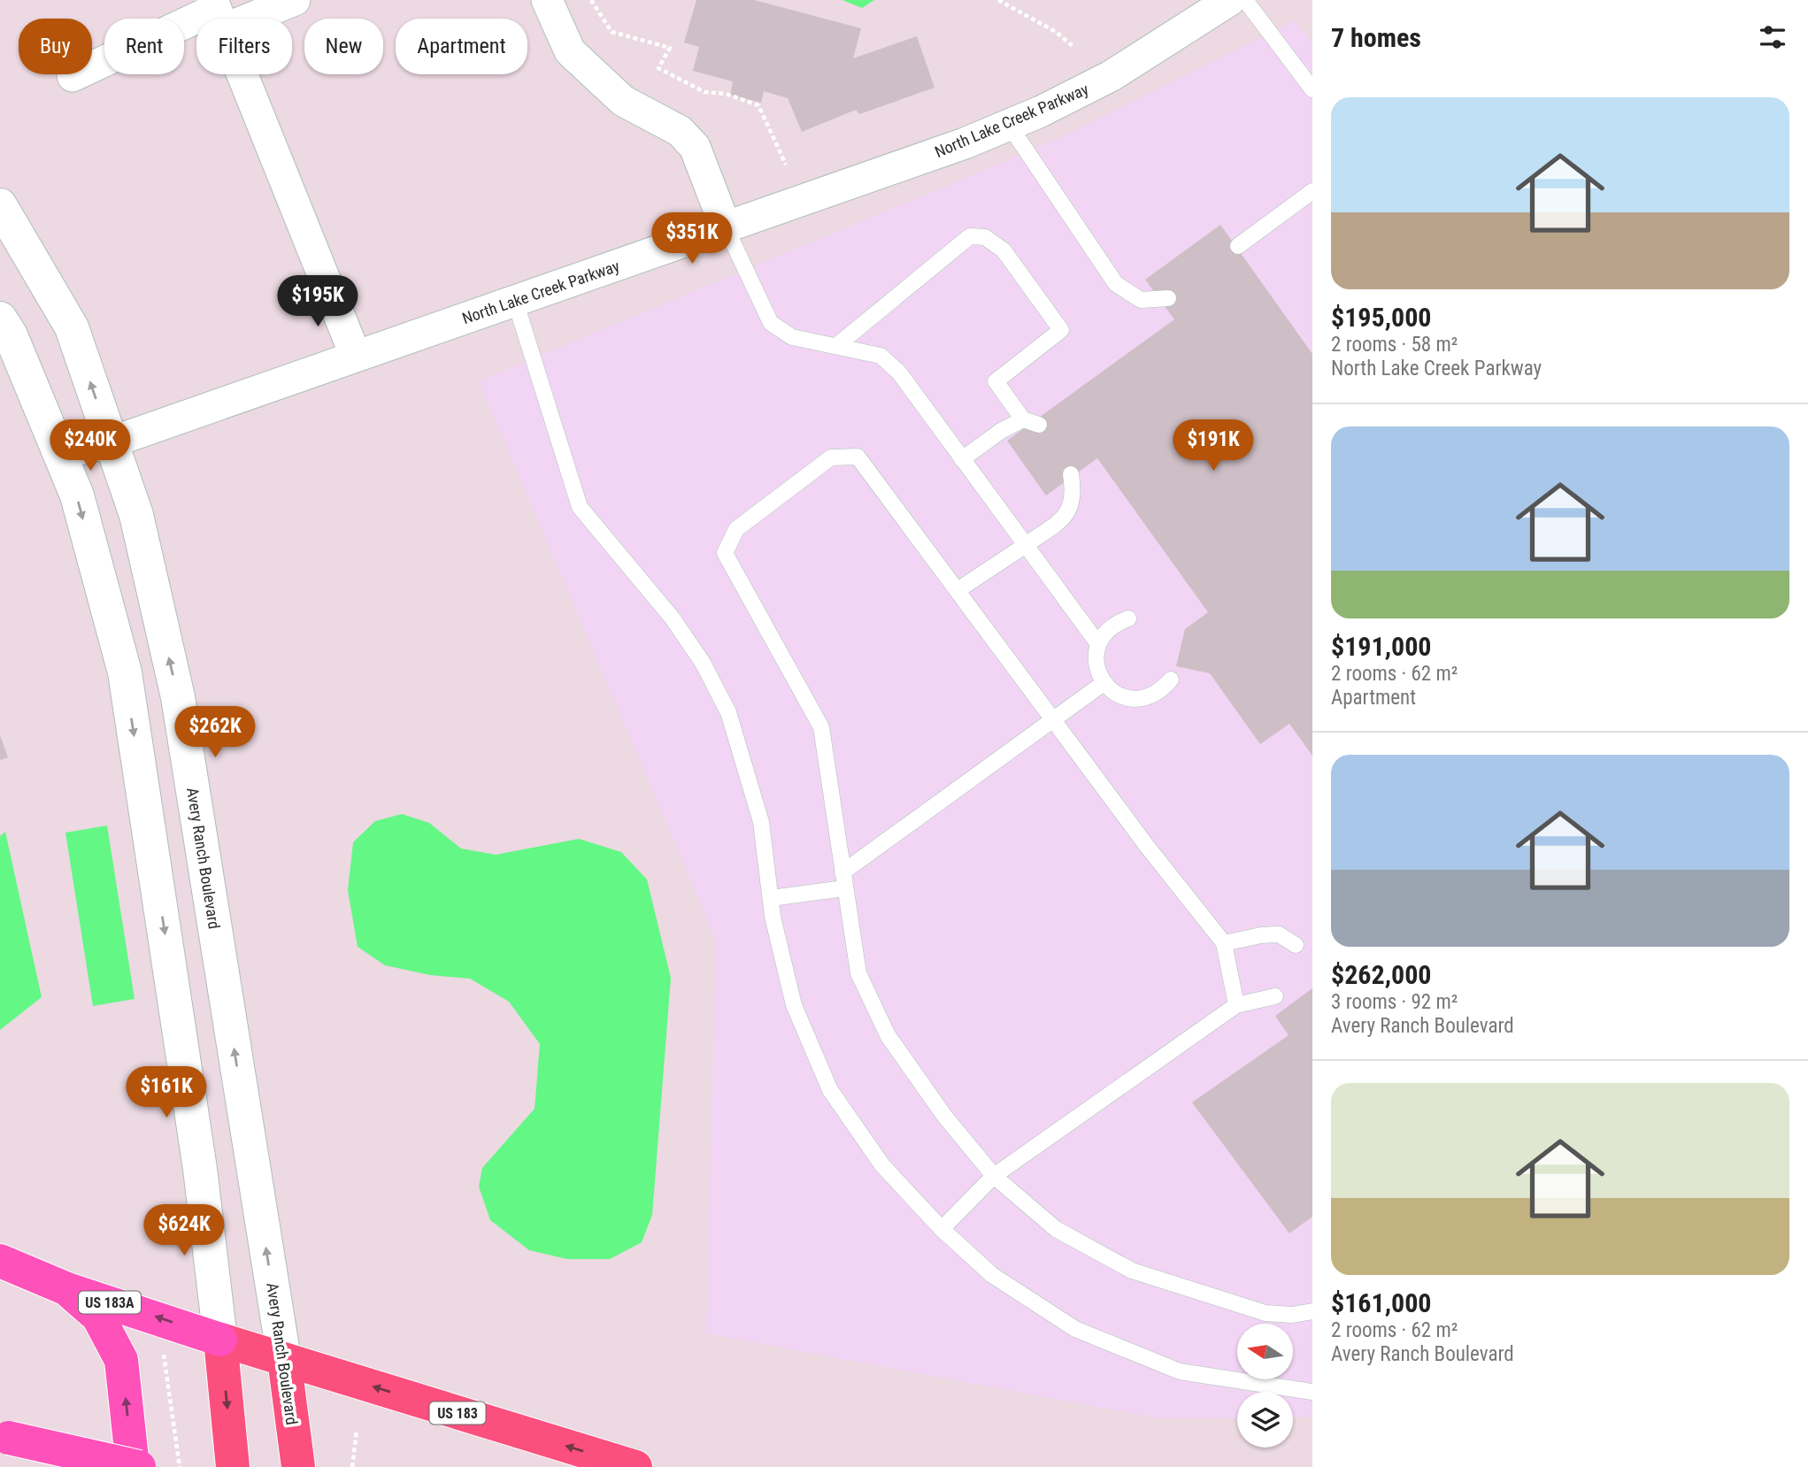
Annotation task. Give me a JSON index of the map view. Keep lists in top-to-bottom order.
{
  "streets": {
    "highway": ["US 183A"],
    "main road": ["Avery Ranch Boulevard", "US 183"],
    "street": ["North Lake Creek Parkway"]
  },
  "crossings": [
    ["North Lake Creek Parkway", "Avery Ranch Boulevard"],
    ["Avery Ranch Boulevard", "US 183"],
    ["US 183A", "US 183"]
  ],
  "north": "left",
  "page": {
    "heading": "7 homes",
    "chip": [
      "Buy",
      "Rent",
      "Filters",
      "New",
      "Apartment"
    ],
    "list": [
      {
        "name": "$195,000",
        "note": "2 rooms · 58 m² · North Lake Creek Parkway"
      },
      {
        "name": "$191,000",
        "note": "2 rooms · 62 m² · Apartment"
      },
      {
        "name": "$262,000",
        "note": "3 rooms · 92 m² · Avery Ranch Boulevard"
      },
      {
        "name": "$161,000",
        "note": "2 rooms · 62 m² · Avery Ranch Boulevard"
      }
    ],
    "price": [
      "$351K",
      "$195K",
      "$240K",
      "$191K",
      "$262K",
      "$161K",
      "$624K"
    ]
  }
}
